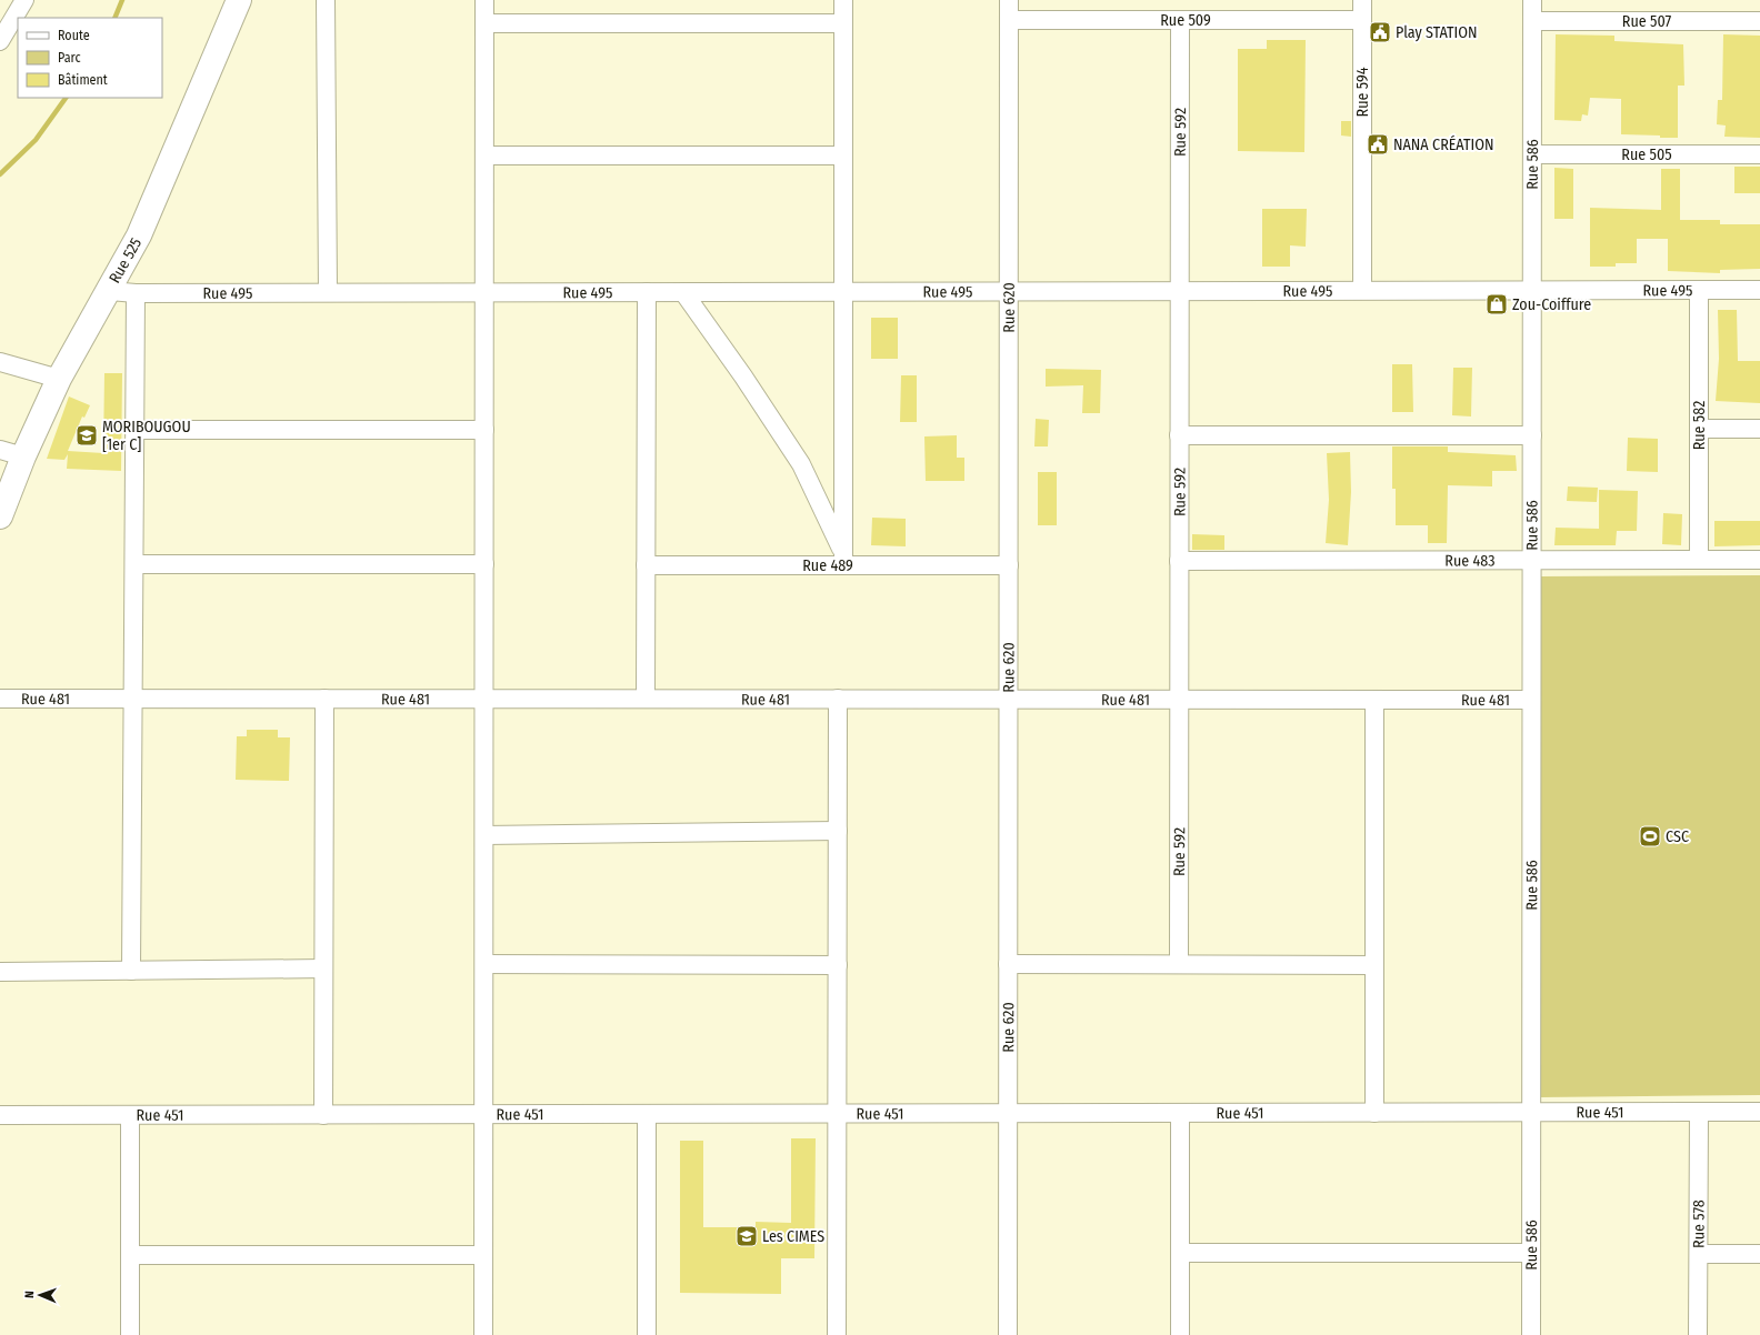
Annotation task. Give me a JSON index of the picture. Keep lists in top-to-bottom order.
{
  "streets": {
    "main road": ["Rue 525"],
    "street": [
      "Rue 509",
      "Rue 507",
      "Rue 594",
      "Rue 592",
      "Rue 505",
      "Rue 586",
      "Rue 495",
      "Rue 620",
      "Rue 582",
      "Rue 483",
      "Rue 489",
      "Rue 481",
      "Rue 451",
      "Rue 578"
    ]
  },
  "crossings": [
    ["Rue 509", "Rue 594"],
    ["Rue 509", "Rue 592"],
    ["Rue 509", "Rue 620"],
    ["Rue 507", "Rue 586"],
    ["Rue 594", "Rue 495"],
    ["Rue 592", "Rue 495"],
    ["Rue 592", "Rue 483"],
    ["Rue 592", "Rue 481"],
    ["Rue 505", "Rue 586"],
    ["Rue 586", "Rue 495"],
    ["Rue 586", "Rue 483"],
    ["Rue 586", "Rue 481"],
    ["Rue 586", "Rue 451"],
    ["Rue 525", "Rue 495"],
    ["Rue 495", "Rue 620"],
    ["Rue 495", "Rue 582"],
    ["Rue 620", "Rue 489"],
    ["Rue 620", "Rue 481"],
    ["Rue 620", "Rue 451"],
    ["Rue 582", "Rue 483"],
    ["Rue 451", "Rue 578"]
  ],
  "places": {
    "public building": ["Play STATION", "NANA CRÉATION"],
    "shop": ["Zou-Coiffure"],
    "school or university": ["MORIBOUGOU [1er C]", "Les CIMES"],
    "sports": ["CSC"]
  },
  "legend": ["Route", "Parc", "Bâtiment"],
  "north": "left"
}
